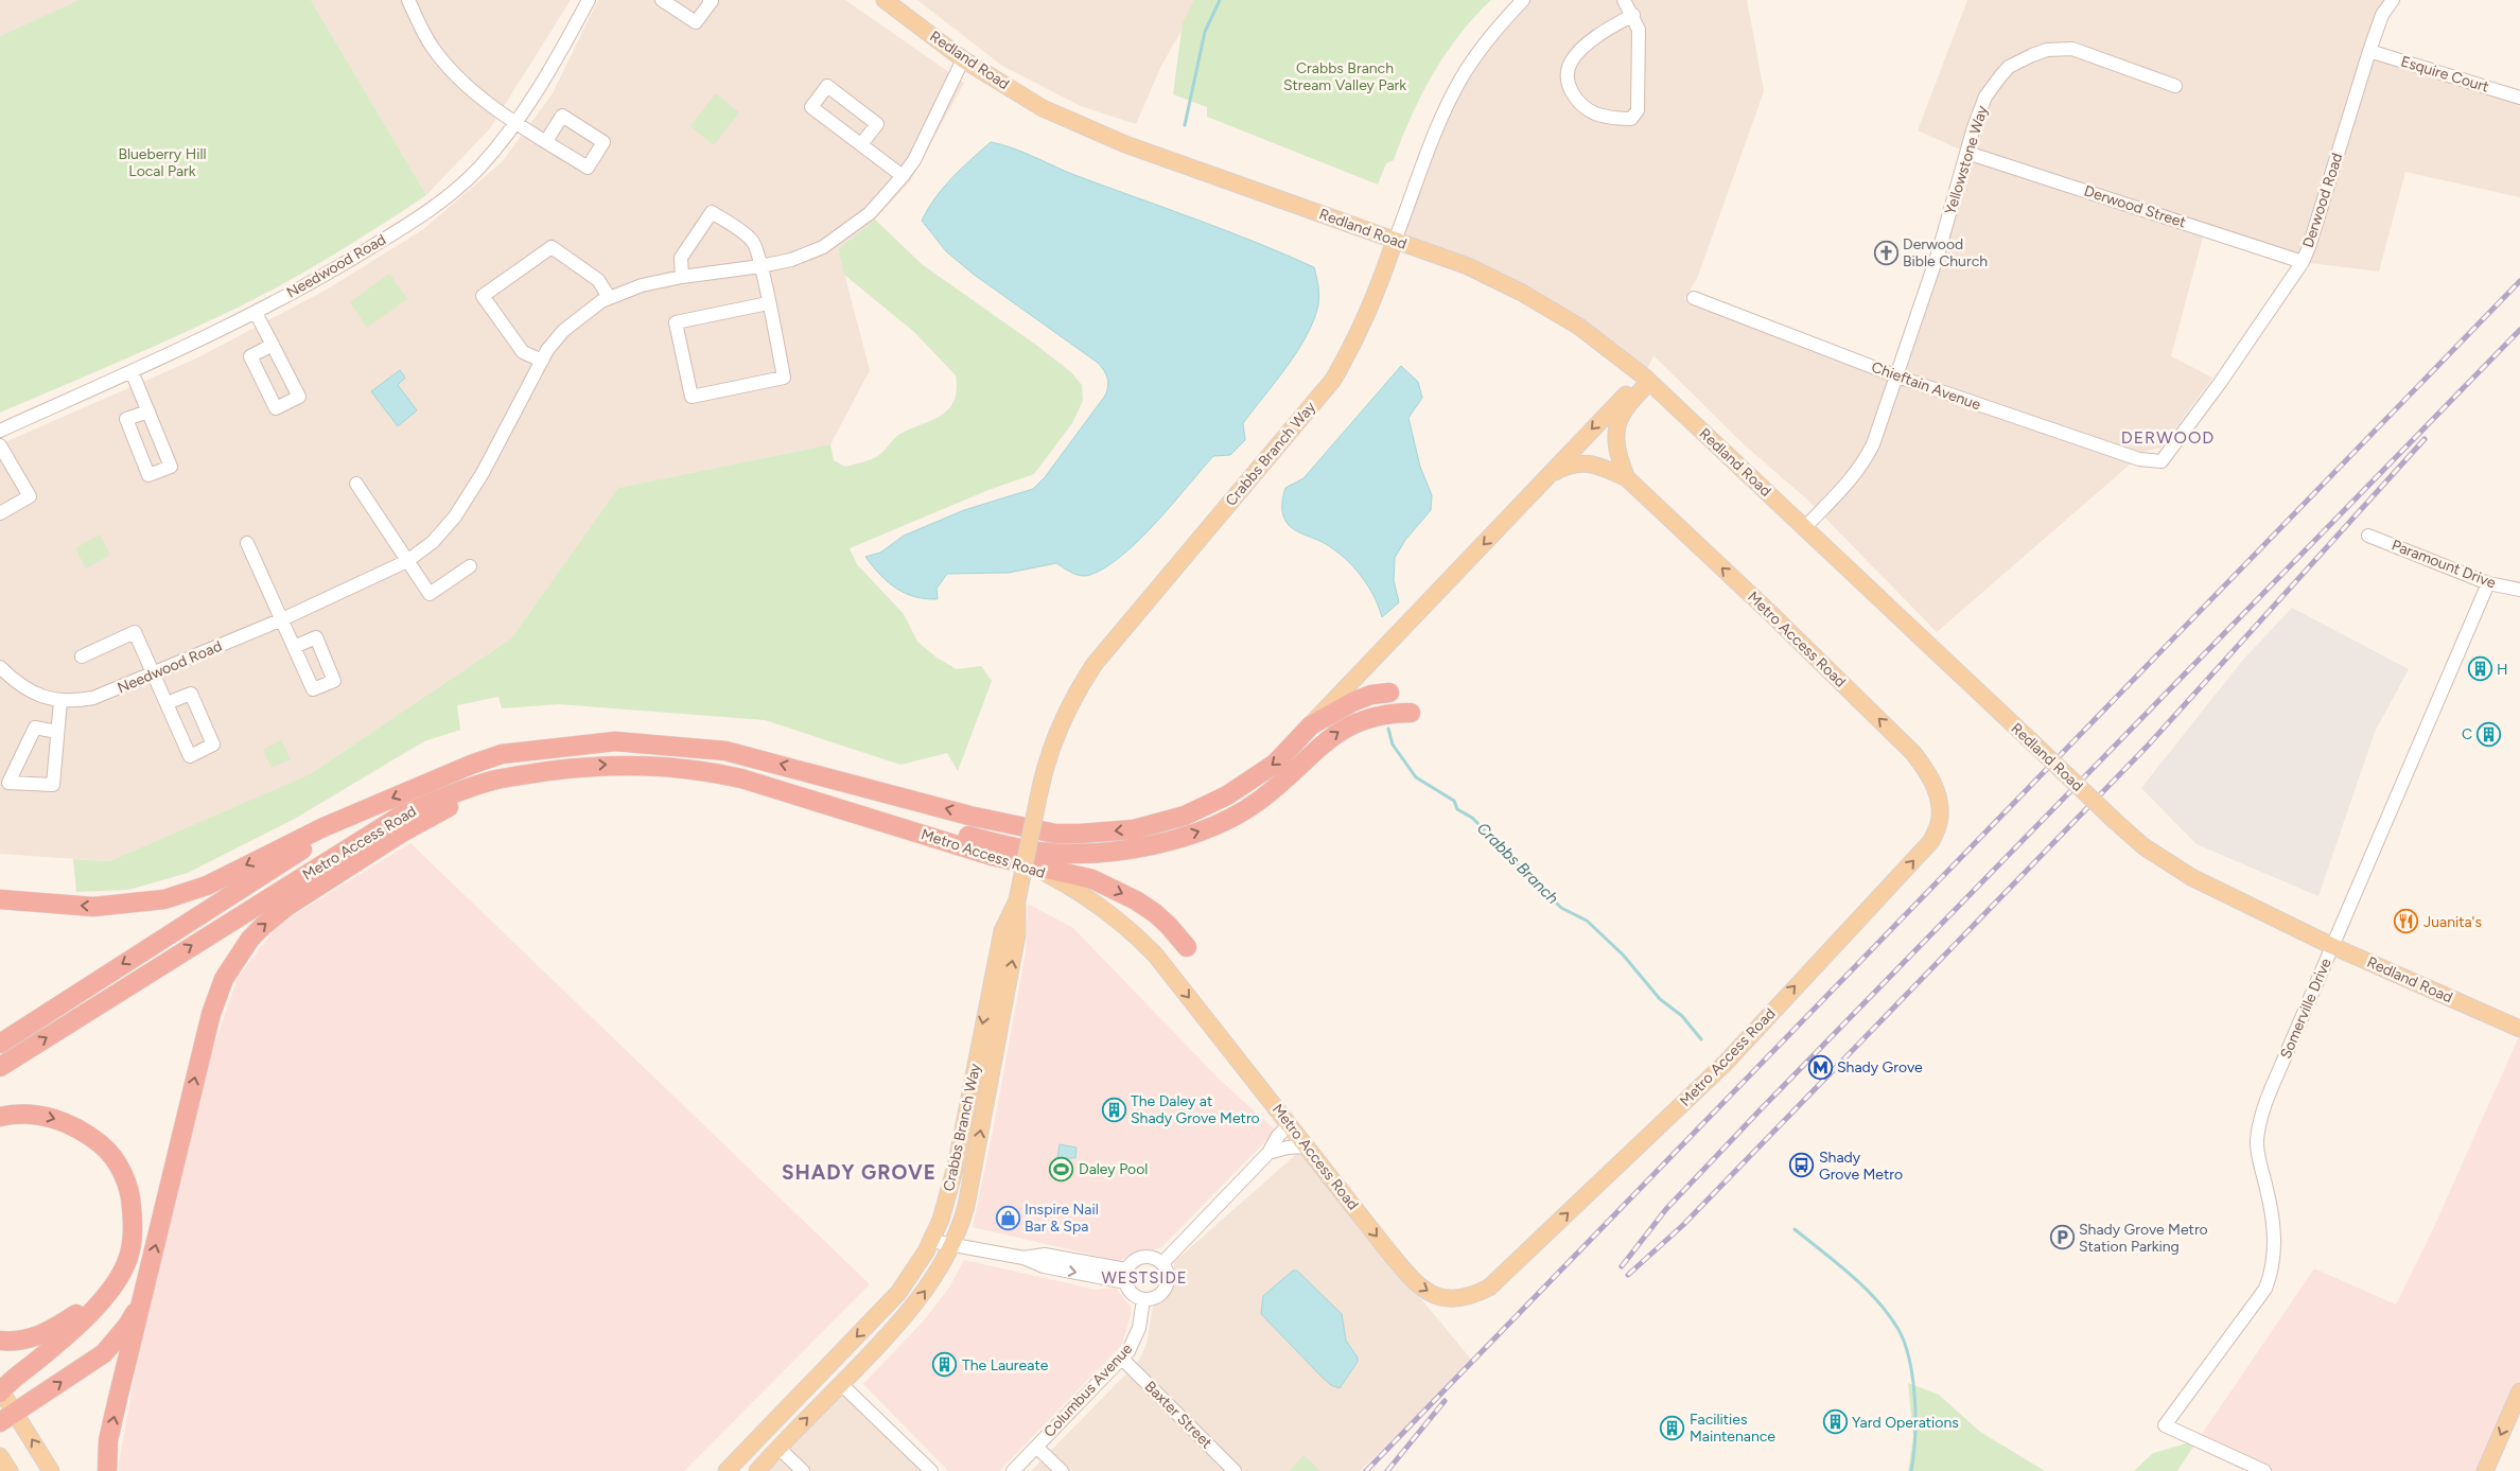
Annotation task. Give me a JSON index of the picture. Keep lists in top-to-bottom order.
{
  "streets": {
    "highway": ["Metro Access Road"],
    "main road": ["Redland Road", "Crabbs Branch Way"],
    "street": [
      "Esquire Court",
      "Yellowstone Way",
      "Derwood Road",
      "Derwood Street",
      "Needwood Road",
      "Chieftain Avenue",
      "Paramount Drive",
      "Somerville Drive",
      "Columbus Avenue",
      "Baxter Street"
    ]
  },
  "crossings": [
    ["Redland Road", "Yellowstone Way"],
    ["Redland Road", "Needwood Road"],
    ["Redland Road", "Crabbs Branch Way"],
    ["Redland Road", "Metro Access Road"],
    ["Redland Road", "Somerville Drive"],
    ["Esquire Court", "Derwood Road"],
    ["Yellowstone Way", "Derwood Street"],
    ["Yellowstone Way", "Chieftain Avenue"],
    ["Derwood Road", "Derwood Street"],
    ["Derwood Road", "Chieftain Avenue"],
    ["Paramount Drive", "Somerville Drive"],
    ["Columbus Avenue", "Baxter Street"]
  ],
  "districts": ["DERWOOD", "SHADY GROVE", "WESTSIDE"],
  "water": ["Crabbs Branch"],
  "parks": ["Crabbs Branch Stream Valley Park", "Blueberry Hill Local Park"],
  "places": {
    "church": ["Derwood Bible Church"],
    "building": [
      "H",
      "C",
      "The Daley at Shady Grove Metro",
      "The Laureate",
      "Yard Operations",
      "Facilities Maintenance"
    ],
    "restaurant": ["Juanita's"],
    "metro station": ["Shady Grove"],
    "bus stop": ["Shady Grove Metro"],
    "sports": ["Daley Pool"],
    "shop": ["Inspire Nail Bar & Spa"],
    "parking": ["Shady Grove Metro Station Parking"]
  }
}
